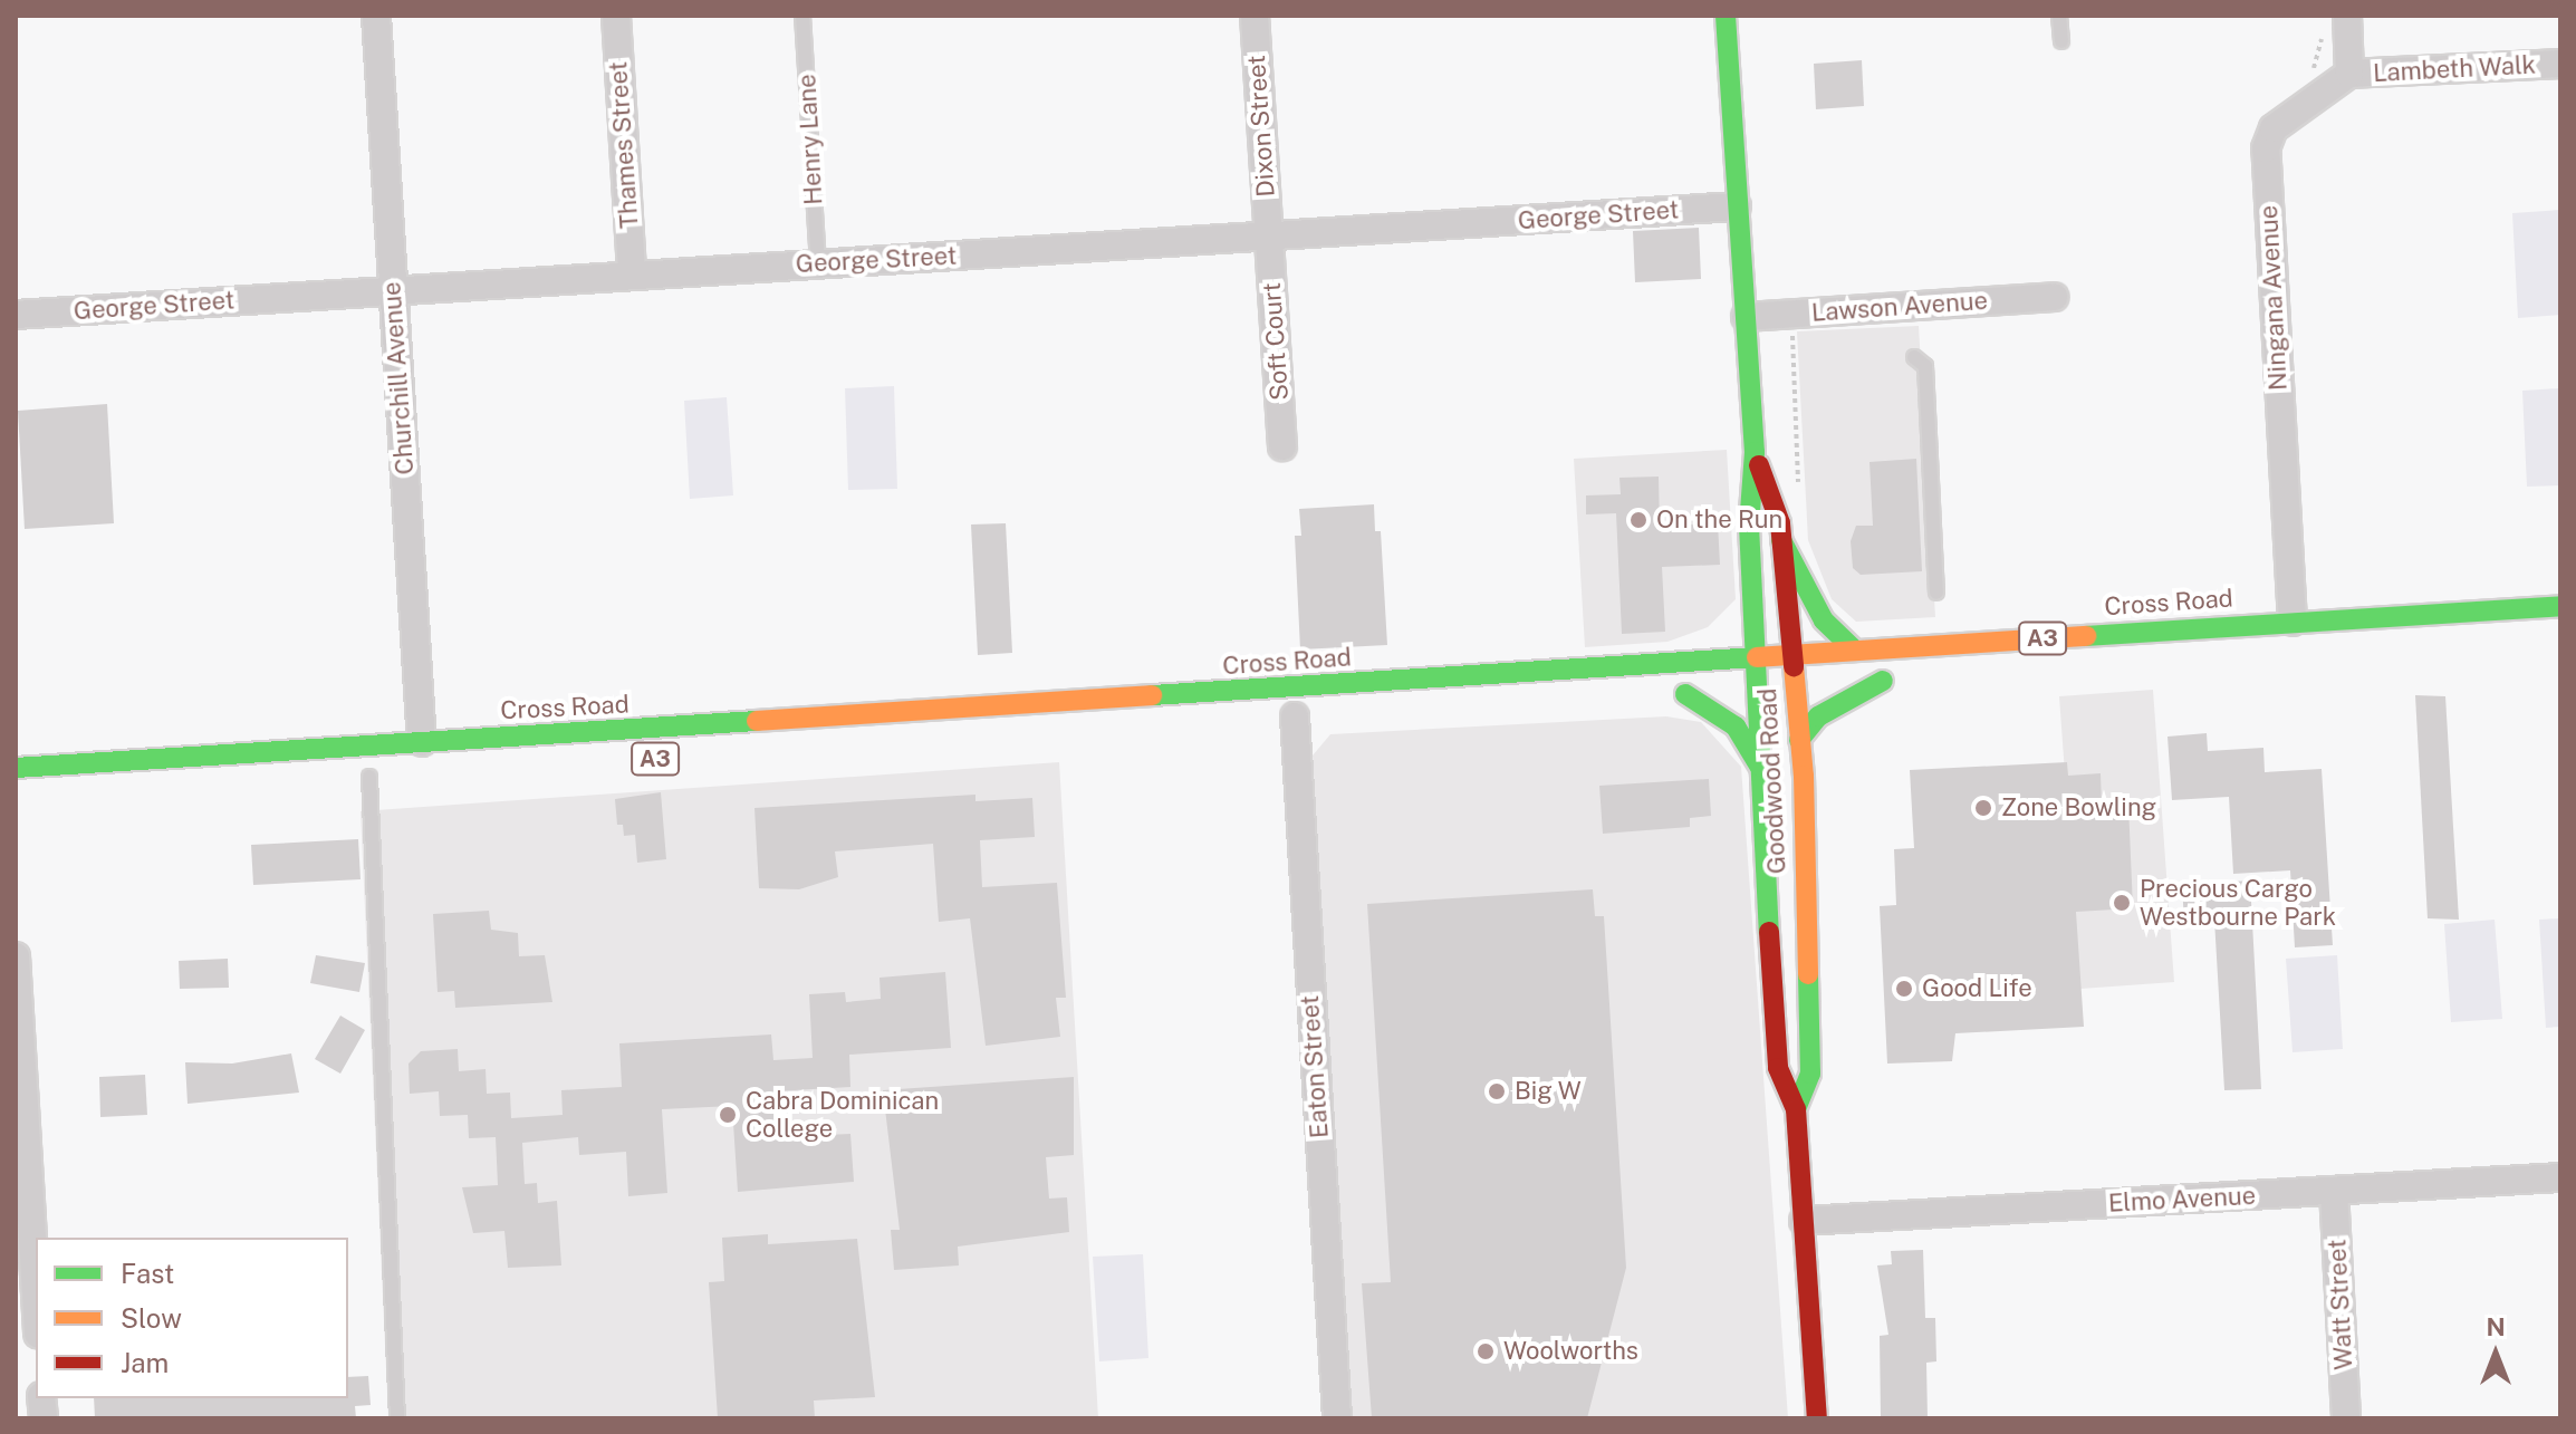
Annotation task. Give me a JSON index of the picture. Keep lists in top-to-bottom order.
{
  "streets": {
    "main road": ["Cross Road", "A3", "Goodwood Road"],
    "street": [
      "Lambeth Walk",
      "Dixon Street",
      "Thames Street",
      "George Street",
      "Ningana Avenue",
      "Lawson Avenue",
      "Soft Court",
      "Churchill Avenue",
      "Eaton Street",
      "Elmo Avenue",
      "Watt Street"
    ],
    "lane": ["Henry Lane"]
  },
  "crossings": [
    ["Lambeth Walk", "Ningana Avenue"],
    ["Dixon Street", "George Street"],
    ["Dixon Street", "Soft Court"],
    ["Henry Lane", "George Street"],
    ["Thames Street", "George Street"],
    ["George Street", "Soft Court"],
    ["George Street", "Churchill Avenue"],
    ["George Street", "Goodwood Road"],
    ["Ningana Avenue", "Cross Road"],
    ["Lawson Avenue", "Goodwood Road"],
    ["Churchill Avenue", "Cross Road"],
    ["Cross Road", "Goodwood Road"],
    ["Goodwood Road", "Elmo Avenue"],
    ["Elmo Avenue", "Watt Street"]
  ],
  "places": [
    "On the Run",
    "Zone Bowling",
    "Precious Cargo Westbourne Park",
    "Good Life",
    "Big W",
    "Cabra Dominican College",
    "Woolworths"
  ],
  "legend": ["Fast", "Slow", "Jam"],
  "north": "top"
}
